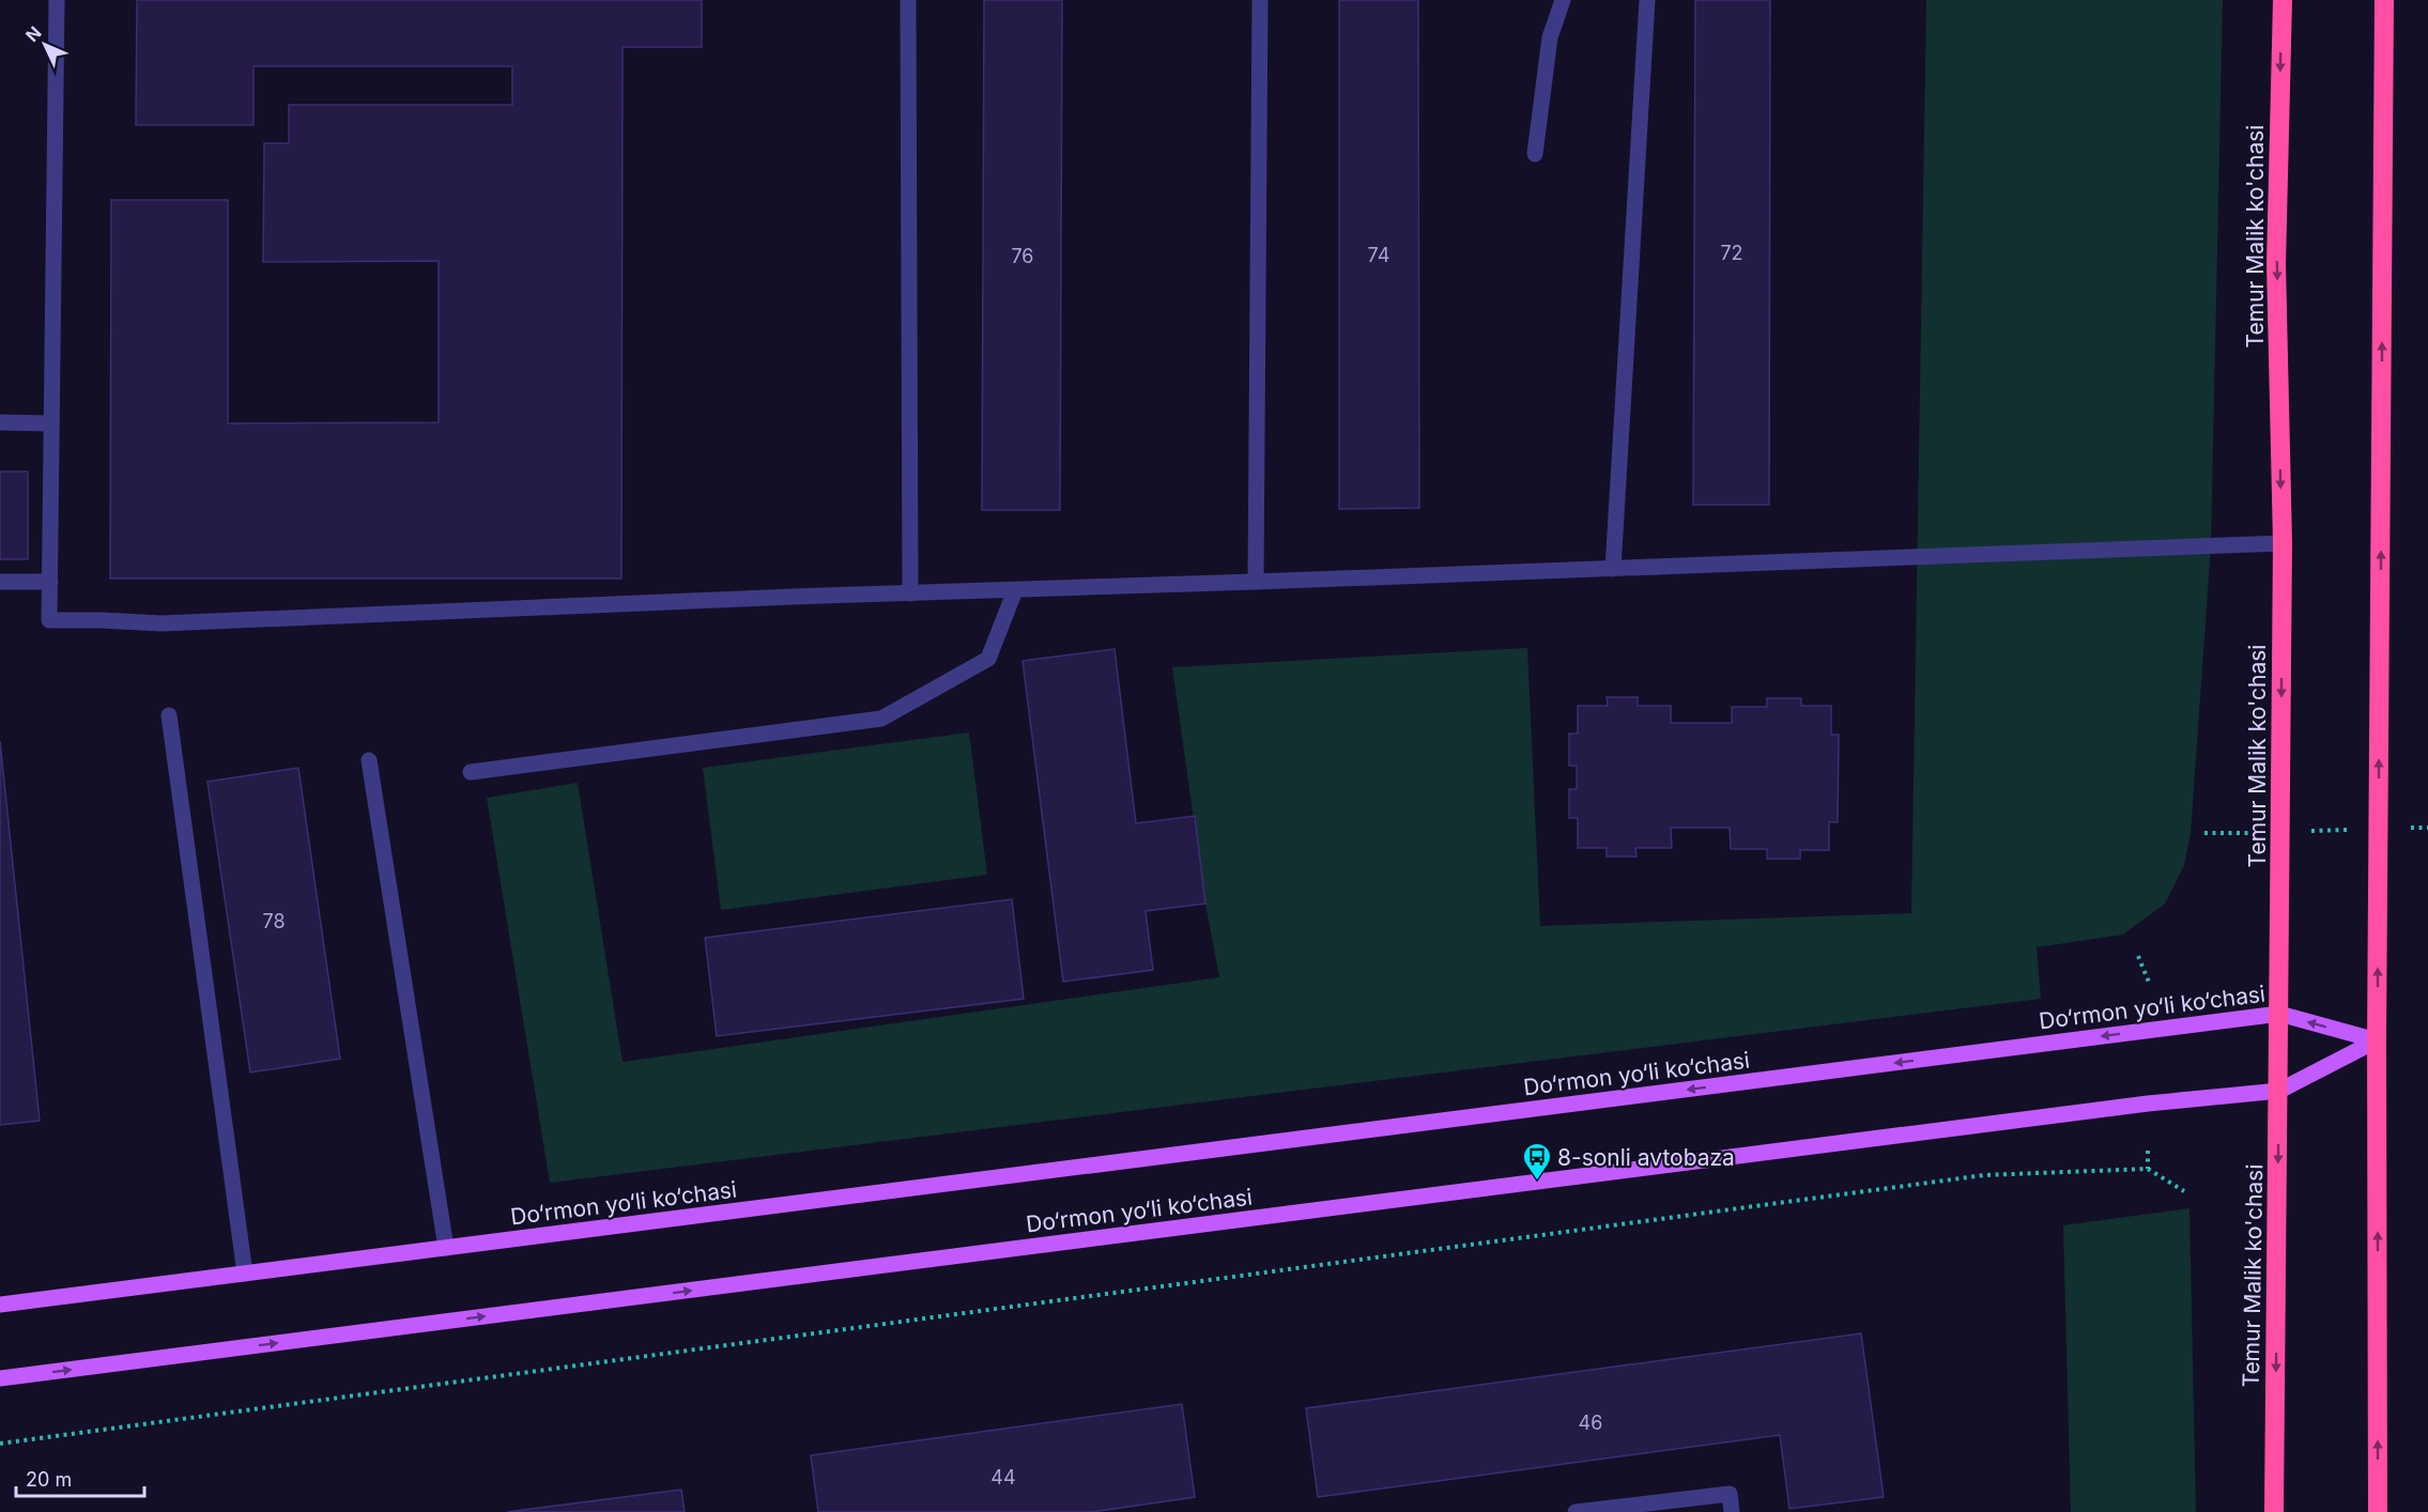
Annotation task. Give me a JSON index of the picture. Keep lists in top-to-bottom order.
{
  "streets": {
    "highway": ["Temur Malik ko'chasi"],
    "main road": ["Do‘rmon yo‘li ko‘chasi"]
  },
  "crossings": [
    ["Temur Malik ko'chasi", "Do‘rmon yo‘li ko‘chasi"]
  ],
  "places": {
    "bus stop": ["8-sonli avtobaza"]
  },
  "house_numbers": [
    "72",
    "74",
    "76",
    "78",
    "46",
    "44"
  ],
  "scale_bar": "20 m",
  "north": "top left"
}
